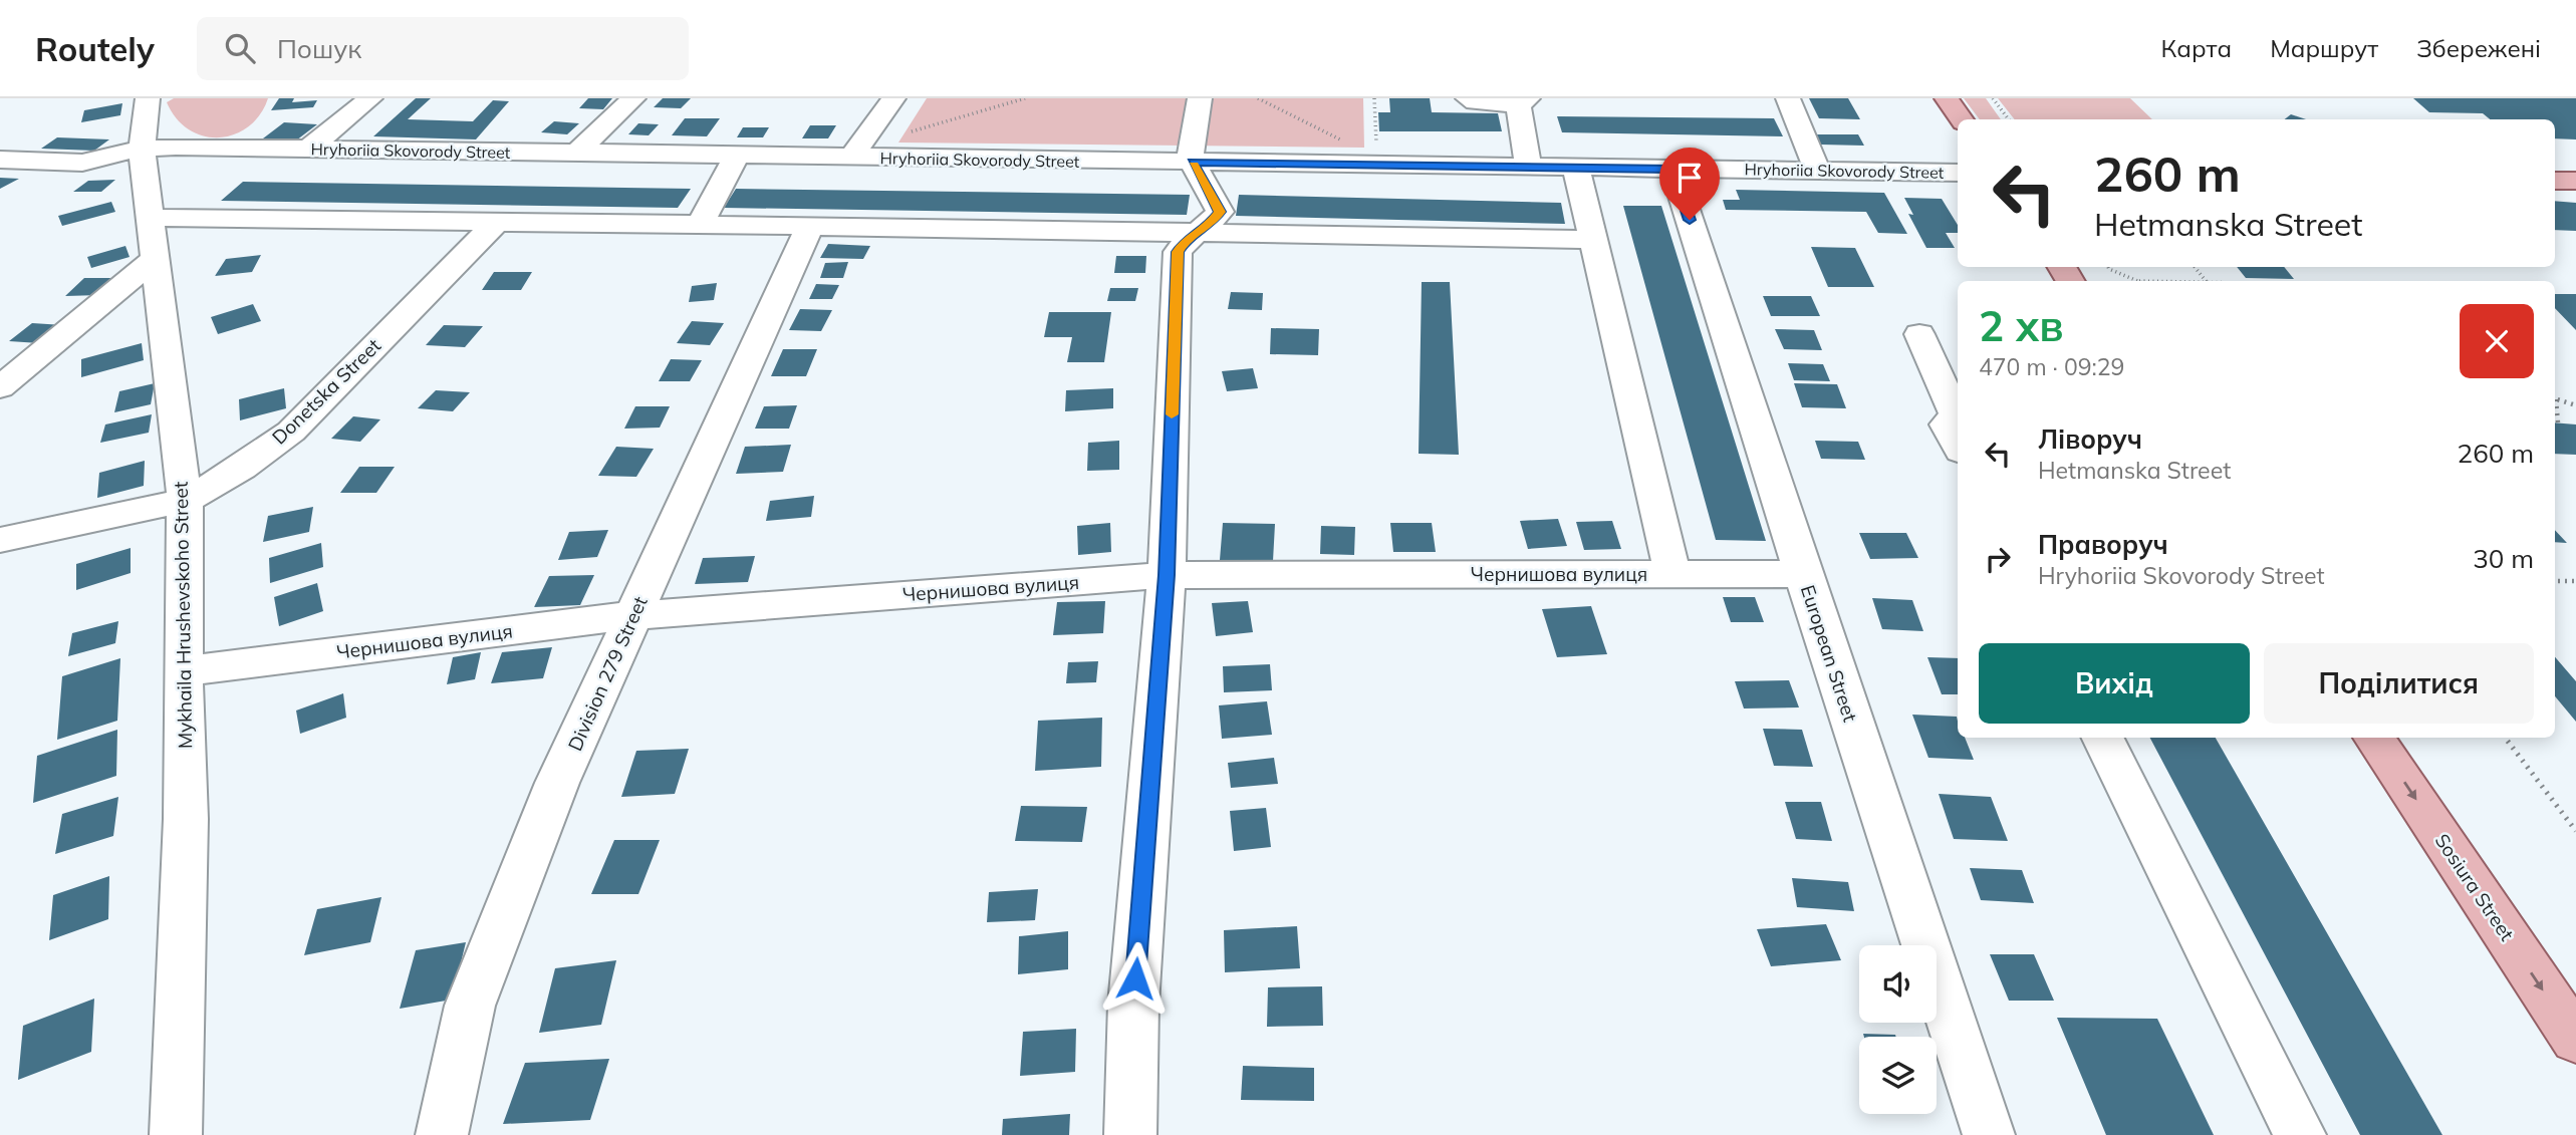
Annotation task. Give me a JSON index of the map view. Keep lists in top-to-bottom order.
{
  "streets": {
    "main road": ["Sosiura Street"],
    "street": [
      "Hryhoriia Skovorody Street",
      "Donetska Street",
      "Чернишова вулиця",
      "Mykhaila Hrushevskoho Street",
      "European Street",
      "Division 279 Street"
    ]
  },
  "crossings": [
    ["Hryhoriia Skovorody Street", "Mykhaila Hrushevskoho Street"],
    ["Hryhoriia Skovorody Street", "European Street"],
    ["Donetska Street", "Mykhaila Hrushevskoho Street"],
    ["Чернишова вулиця", "Mykhaila Hrushevskoho Street"],
    ["Чернишова вулиця", "European Street"],
    ["Чернишова вулиця", "Division 279 Street"]
  ],
  "one_way": ["Sosiura Street"],
  "page": {
    "header": "Routely",
    "search": "Пошук",
    "nav": ["Карта", "Маршрут", "Збережені"],
    "turn": ["260 m", "Hetmanska Street"],
    "heading": ["2 хв", "470 m · 09:29"],
    "list": [
      {
        "name": "Ліворуч",
        "note": "Hetmanska Street",
        "value": "260 m"
      },
      {
        "name": "Праворуч",
        "note": "Hryhoriia Skovorody Street",
        "value": "30 m"
      }
    ],
    "buttons": ["Вихід", "Поділитися"]
  }
}
